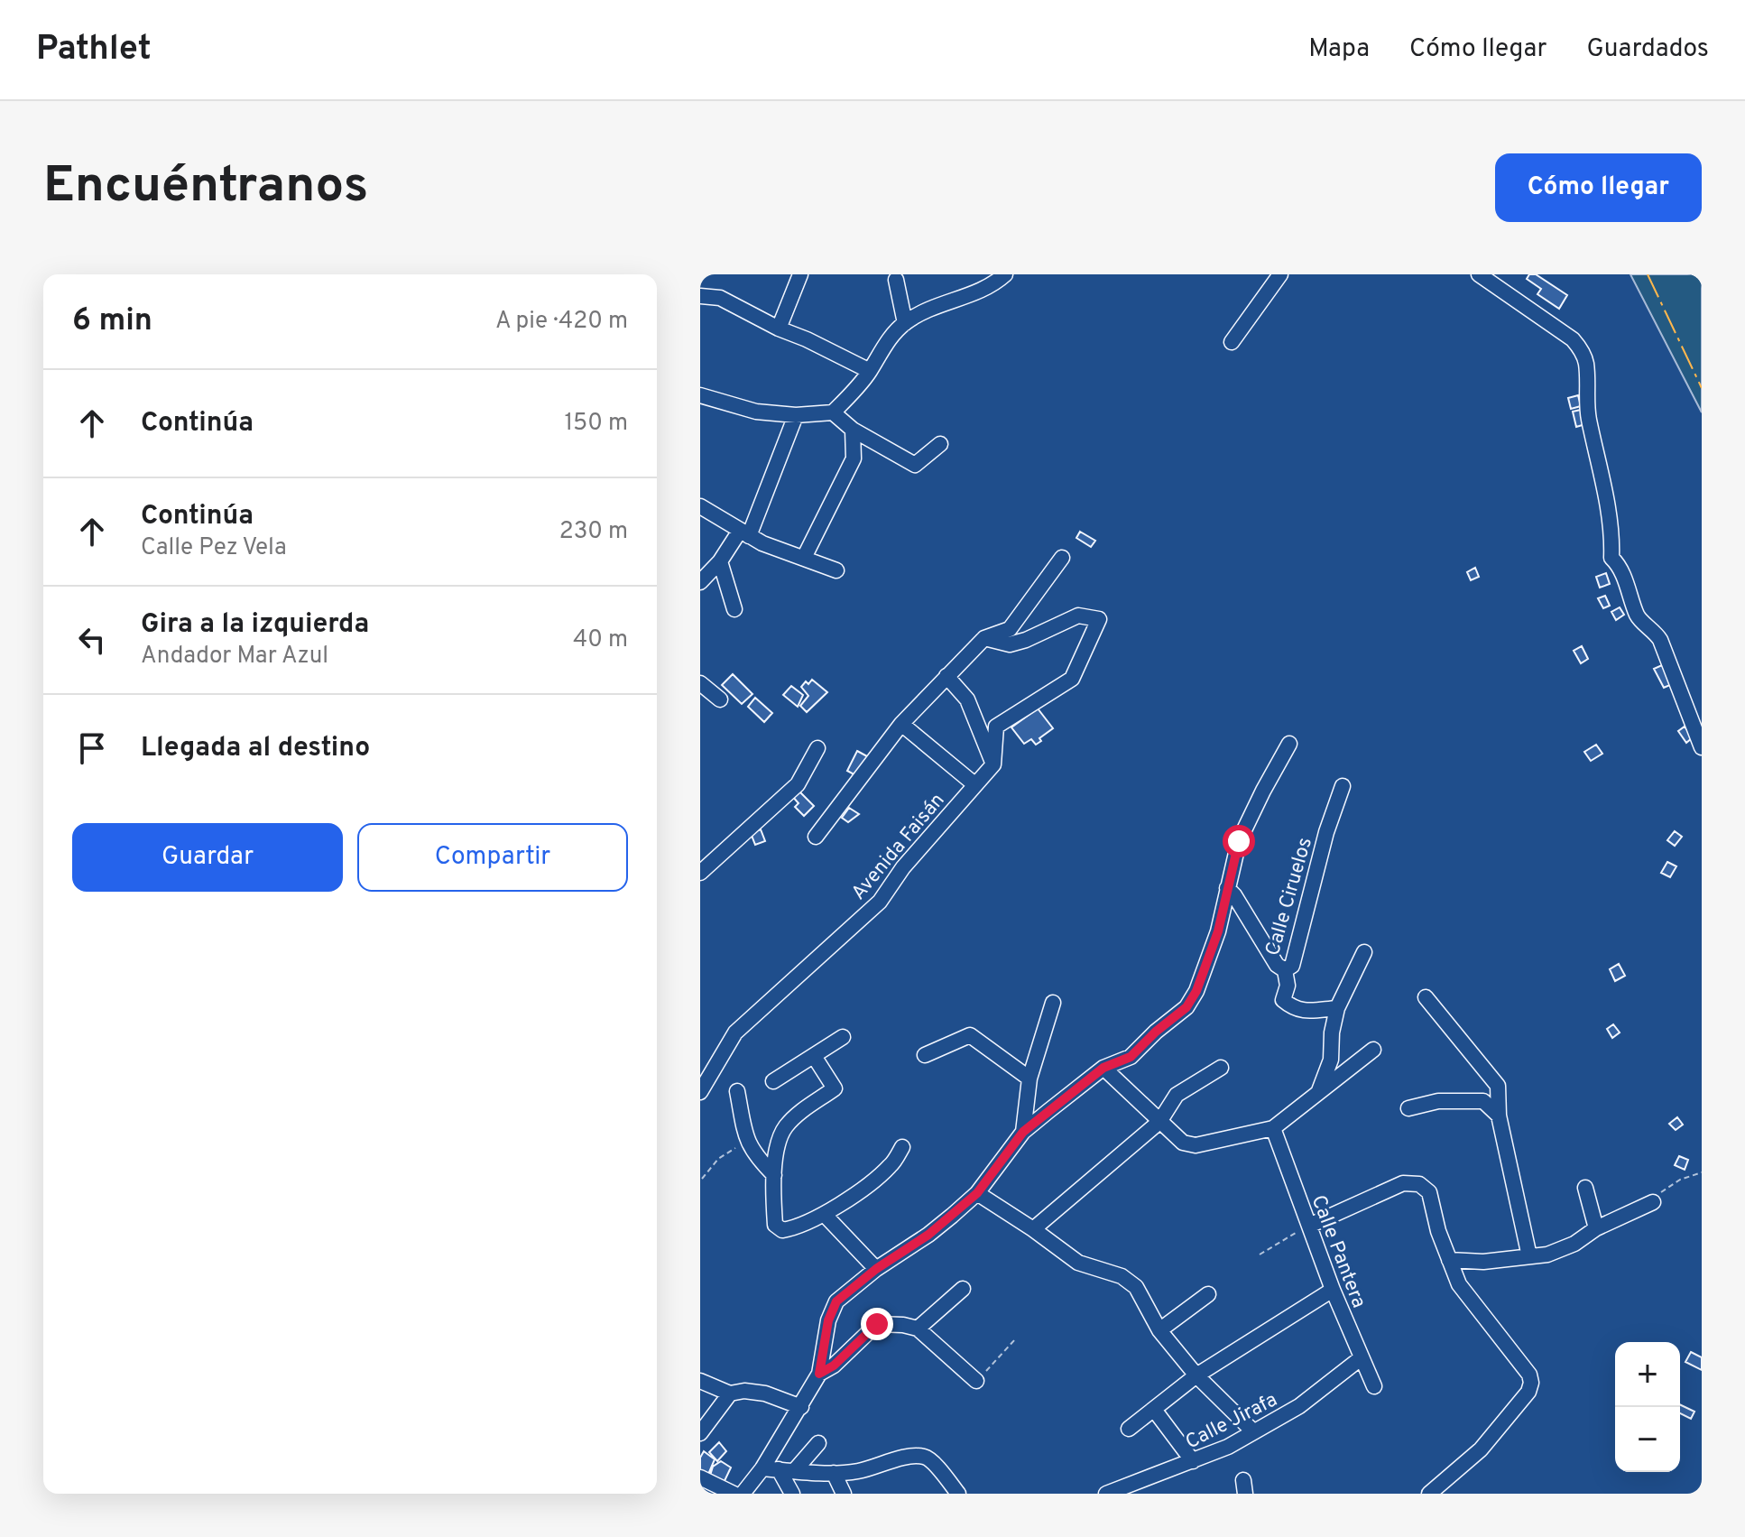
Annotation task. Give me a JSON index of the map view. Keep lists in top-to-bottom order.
{
  "streets": {
    "street": [
      "Avenida Faisán",
      "Calle Ciruelos",
      "Calle Pantera",
      "Calle Jirafa"
    ]
  },
  "crossings": [
    ["Calle Pantera", "Calle Jirafa"]
  ],
  "page": {
    "header": "Pathlet",
    "nav": ["Mapa", "Cómo llegar", "Guardados"],
    "buttons": [
      "Cómo llegar",
      ["Guardar", "Compartir"]
    ],
    "title": "Encuéntranos",
    "heading": ["6 min", "A pie · 420 m"],
    "list": [
      ["Continúa", "150 m"],
      ["Continúa", "Calle Pez Vela", "230 m"],
      ["Gira a la izquierda", "Andador Mar Azul", "40 m"],
      "Llegada al destino"
    ],
    "map_buttons": ["+", "−"]
  }
}
